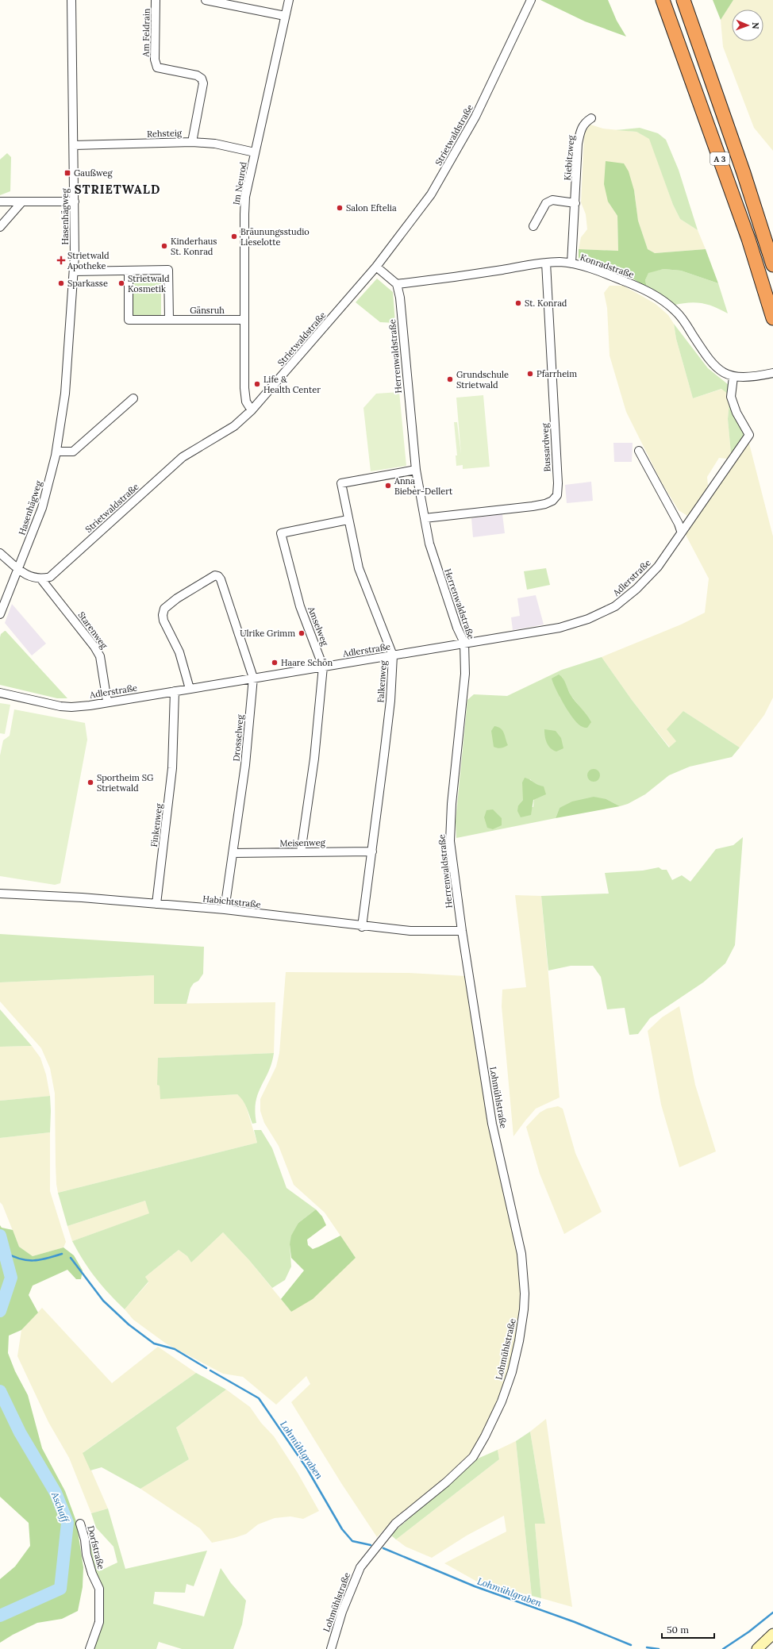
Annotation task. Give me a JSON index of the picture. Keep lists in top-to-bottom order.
{
  "streets": {
    "highway": ["A 3"],
    "street": [
      "Am Feldrain",
      "Rehsteig",
      "Strietwaldstraße",
      "Kiebitzweg",
      "Im Neurod",
      "Hasenhägweg",
      "Konradstraße",
      "Gänsruh",
      "Herrenwaldstraße",
      "Bussardweg",
      "Adlerstraße",
      "Amselweg",
      "Starenweg",
      "Falkenweg",
      "Drosselweg",
      "Finkenweg",
      "Meisenweg",
      "Habichtstraße",
      "Lohmühlstraße",
      "Dorfstraße"
    ]
  },
  "crossings": [
    ["Am Feldrain", "Rehsteig"],
    ["Rehsteig", "Im Neurod"],
    ["Rehsteig", "Hasenhägweg"],
    ["Strietwaldstraße", "Im Neurod"],
    ["Strietwaldstraße", "Starenweg"],
    ["Kiebitzweg", "Konradstraße"],
    ["Im Neurod", "Gänsruh"],
    ["Konradstraße", "Herrenwaldstraße"],
    ["Konradstraße", "Bussardweg"],
    ["Konradstraße", "Adlerstraße"],
    ["Herrenwaldstraße", "Bussardweg"],
    ["Herrenwaldstraße", "Adlerstraße"],
    ["Herrenwaldstraße", "Falkenweg"],
    ["Herrenwaldstraße", "Habichtstraße"],
    ["Herrenwaldstraße", "Lohmühlstraße"],
    ["Adlerstraße", "Amselweg"],
    ["Adlerstraße", "Starenweg"],
    ["Adlerstraße", "Falkenweg"],
    ["Adlerstraße", "Drosselweg"],
    ["Adlerstraße", "Finkenweg"],
    ["Amselweg", "Falkenweg"],
    ["Amselweg", "Meisenweg"],
    ["Falkenweg", "Meisenweg"],
    ["Falkenweg", "Habichtstraße"],
    ["Drosselweg", "Meisenweg"],
    ["Drosselweg", "Habichtstraße"],
    ["Finkenweg", "Habichtstraße"]
  ],
  "districts": ["STRIETWALD"],
  "water": ["Lohmühlgraben", "Aschaff"],
  "places": {
    "transit": ["Gaußweg"],
    "other": [
      "Salon Eftelia",
      "Bräunungsstudio Lieselotte",
      "Kinderhaus St. Konrad",
      "Sparkasse",
      "Strietwald Kosmetik",
      "St. Konrad",
      "Pfarrheim",
      "Grundschule Strietwald",
      "Life & Health Center",
      "Anna Bieber-Dellert",
      "Ulrike Grimm",
      "Haare Schön",
      "Sportheim SG Strietwald"
    ],
    "health": ["Strietwald Apotheke"]
  },
  "scale_bar": "50 m",
  "north": "right"
}
